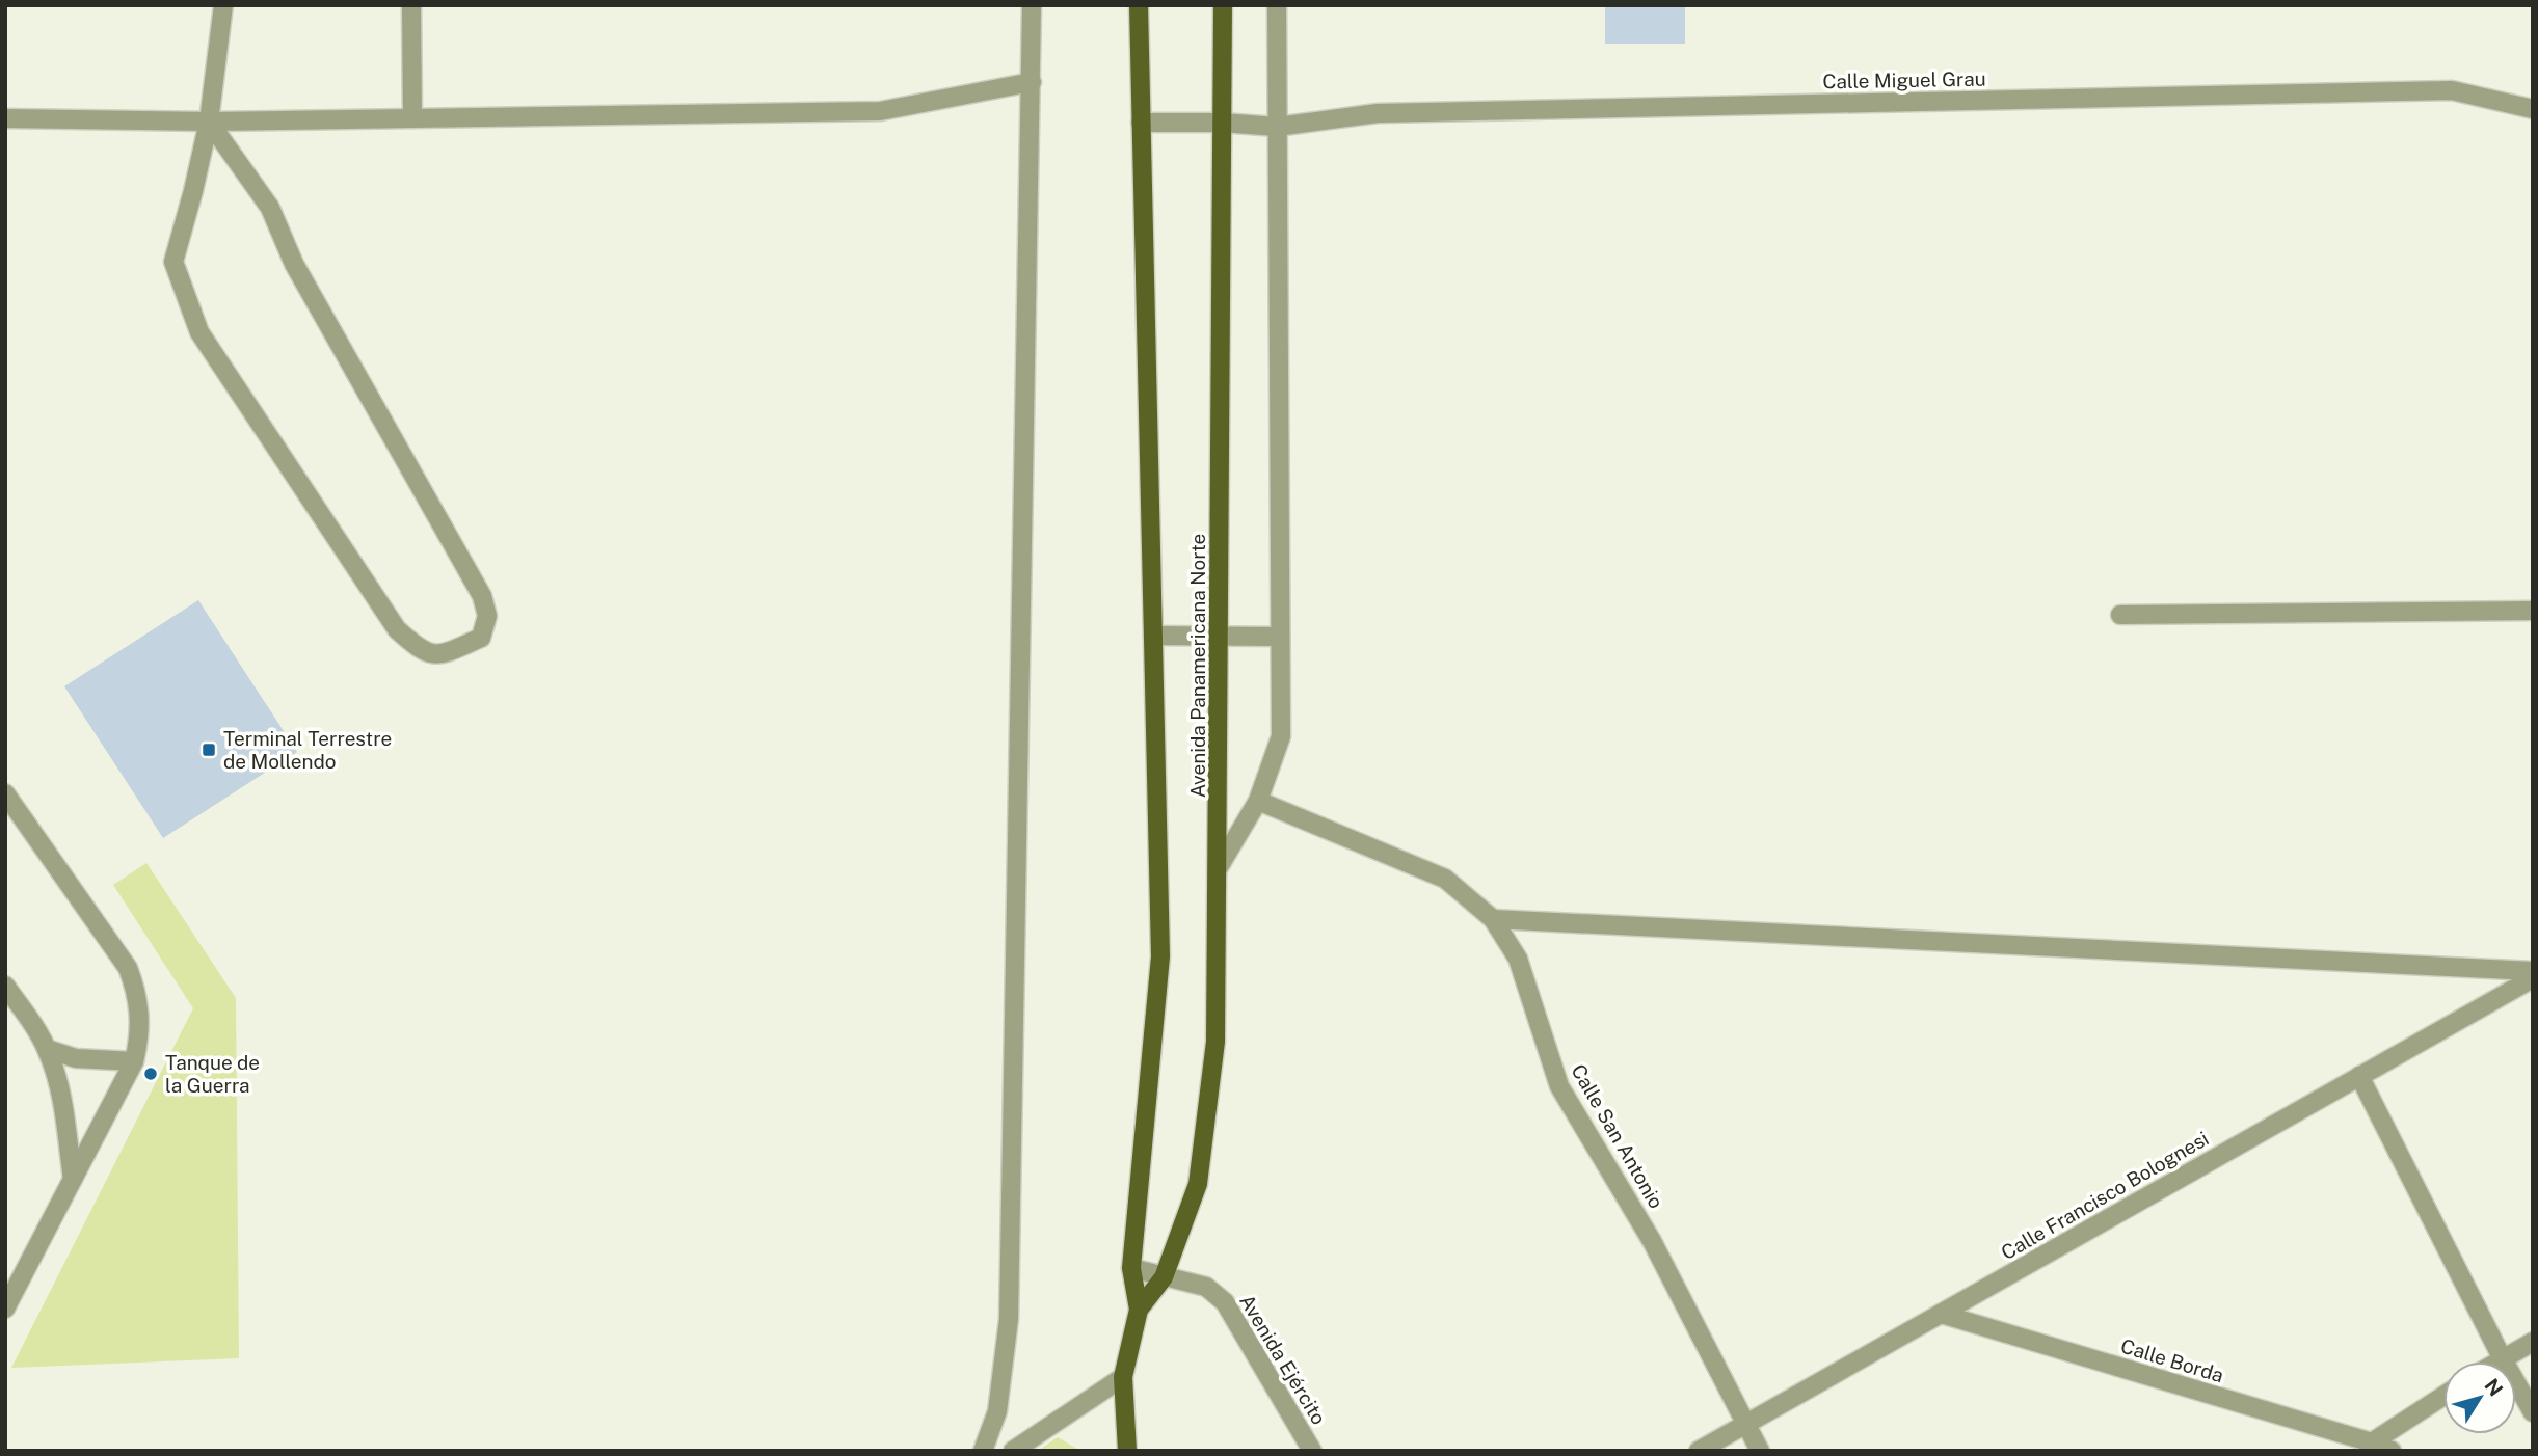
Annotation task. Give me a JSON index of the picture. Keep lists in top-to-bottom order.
{
  "streets": {
    "main road": ["Avenida Panamericana Norte"],
    "street": [
      "Calle Miguel Grau",
      "Calle San Antonio",
      "Calle Francisco Bolognesi",
      "Avenida Ejército",
      "Calle Borda"
    ]
  },
  "crossings": [
    ["Calle Miguel Grau", "Avenida Panamericana Norte"],
    ["Avenida Panamericana Norte", "Avenida Ejército"],
    ["Calle San Antonio", "Calle Francisco Bolognesi"],
    ["Calle Francisco Bolognesi", "Calle Borda"]
  ],
  "places": {
    "transit": ["Terminal Terrestre de Mollendo"],
    "other": ["Tanque de la Guerra"]
  },
  "north": "top right"
}
